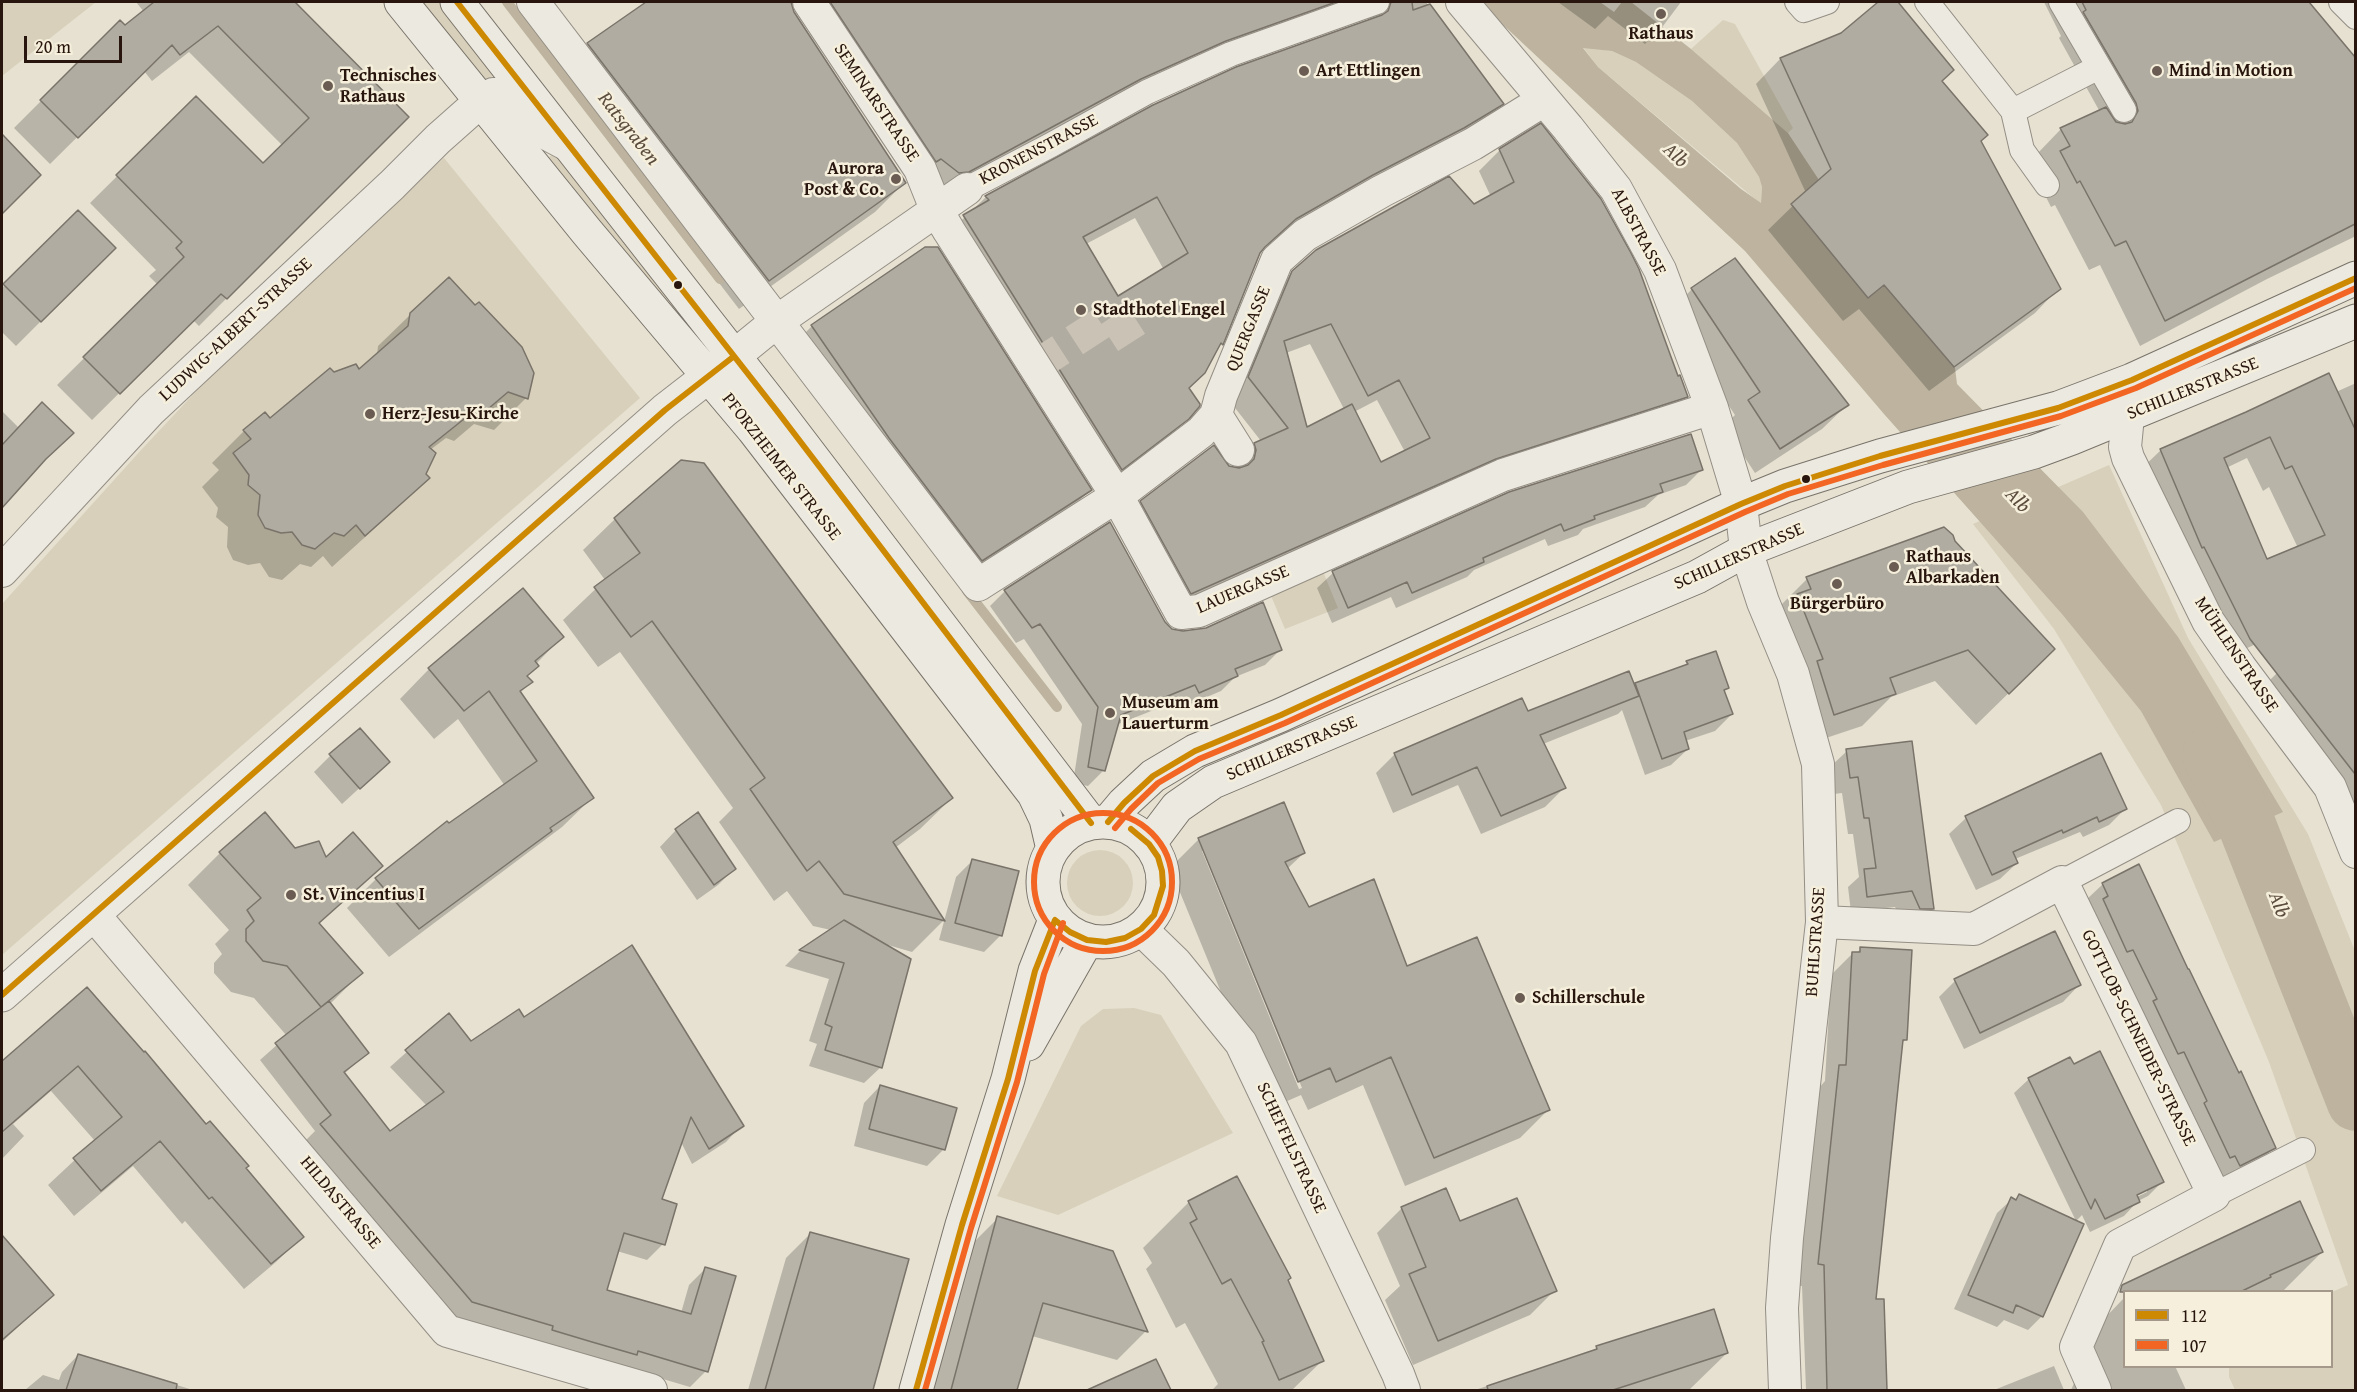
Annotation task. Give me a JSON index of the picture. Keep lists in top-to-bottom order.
{
  "streets": {
    "main road": ["SCHILLERSTRASSE", "PFORZHEIMER STRASSE"],
    "street": [
      "SEMINARSTRASSE",
      "KRONENSTRASSE",
      "ALBSTRASSE",
      "QUERGASSE",
      "LUDWIG-ALBERT-STRASSE",
      "LAUERGASSE",
      "MÜHLENSTRASSE",
      "BUHLSTRASSE",
      "GOTTLOB-SCHNEIDER-STRASSE",
      "SCHEFFELSTRASSE",
      "HILDASTRASSE"
    ]
  },
  "crossings": [
    ["SEMINARSTRASSE", "KRONENSTRASSE"],
    ["SEMINARSTRASSE", "LAUERGASSE"],
    ["KRONENSTRASSE", "QUERGASSE"],
    ["KRONENSTRASSE", "PFORZHEIMER STRASSE"],
    ["KRONENSTRASSE", "LAUERGASSE"],
    ["ALBSTRASSE", "QUERGASSE"],
    ["ALBSTRASSE", "SCHILLERSTRASSE"],
    ["ALBSTRASSE", "LAUERGASSE"],
    ["ALBSTRASSE", "BUHLSTRASSE"],
    ["QUERGASSE", "LAUERGASSE"],
    ["LUDWIG-ALBERT-STRASSE", "PFORZHEIMER STRASSE"],
    ["SCHILLERSTRASSE", "PFORZHEIMER STRASSE"],
    ["SCHILLERSTRASSE", "MÜHLENSTRASSE"],
    ["SCHILLERSTRASSE", "BUHLSTRASSE"],
    ["SCHILLERSTRASSE", "SCHEFFELSTRASSE"],
    ["PFORZHEIMER STRASSE", "SCHEFFELSTRASSE"]
  ],
  "water": ["Ratsgraben", "Alb"],
  "places": [
    "Rathaus",
    "Art Ettlingen",
    "Mind in Motion",
    "Technisches Rathaus",
    "Aurora Post & Co.",
    "Stadthotel Engel",
    "Herz-Jesu-Kirche",
    "Rathaus Albarkaden",
    "Bürgerbüro",
    "Museum am Lauerturm",
    "St. Vincentius I",
    "Schillerschule"
  ],
  "lines": ["transit line 112", "transit line 107"],
  "legend": ["112", "107"],
  "scale_bar": "20 m"
}
